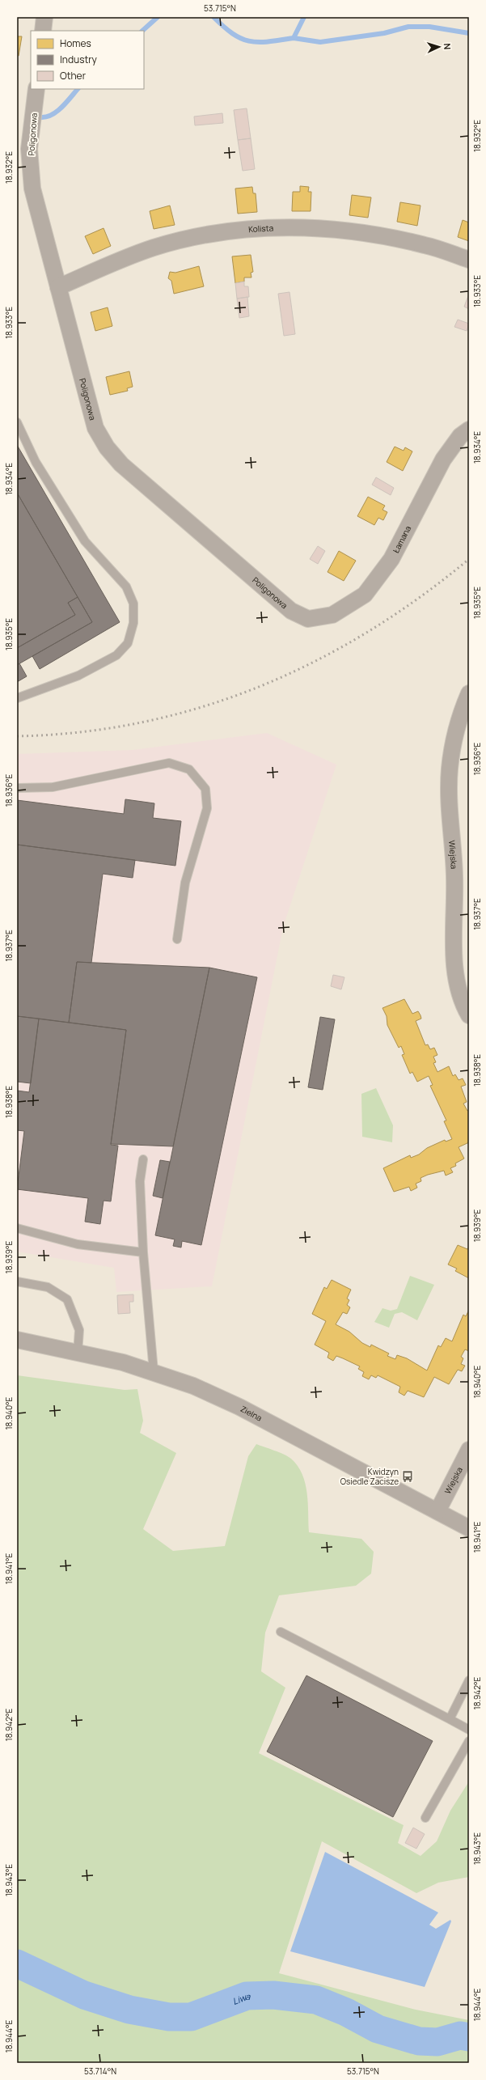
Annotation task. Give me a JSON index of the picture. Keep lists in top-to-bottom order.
{
  "streets": {
    "street": [
      "Poligonowa",
      "Kolista",
      "Łamana",
      "Wiejska",
      "Zielna"
    ]
  },
  "crossings": [
    ["Poligonowa", "Kolista"],
    ["Poligonowa", "Łamana"],
    ["Wiejska", "Zielna"]
  ],
  "water": ["Liwa"],
  "places": {
    "bus stop": ["Kwidzyn Osiedle Zacisze"]
  },
  "legend": ["Homes", "Industry", "Other"],
  "north": "right",
  "coordinates": [
    "53.715°N",
    "18.932°E",
    "18.933°E",
    "18.934°E",
    "18.935°E",
    "18.936°E",
    "18.937°E",
    "18.938°E",
    "18.939°E",
    "18.940°E",
    "18.941°E",
    "18.942°E",
    "18.943°E",
    "18.944°E",
    "53.714°N"
  ]
}
